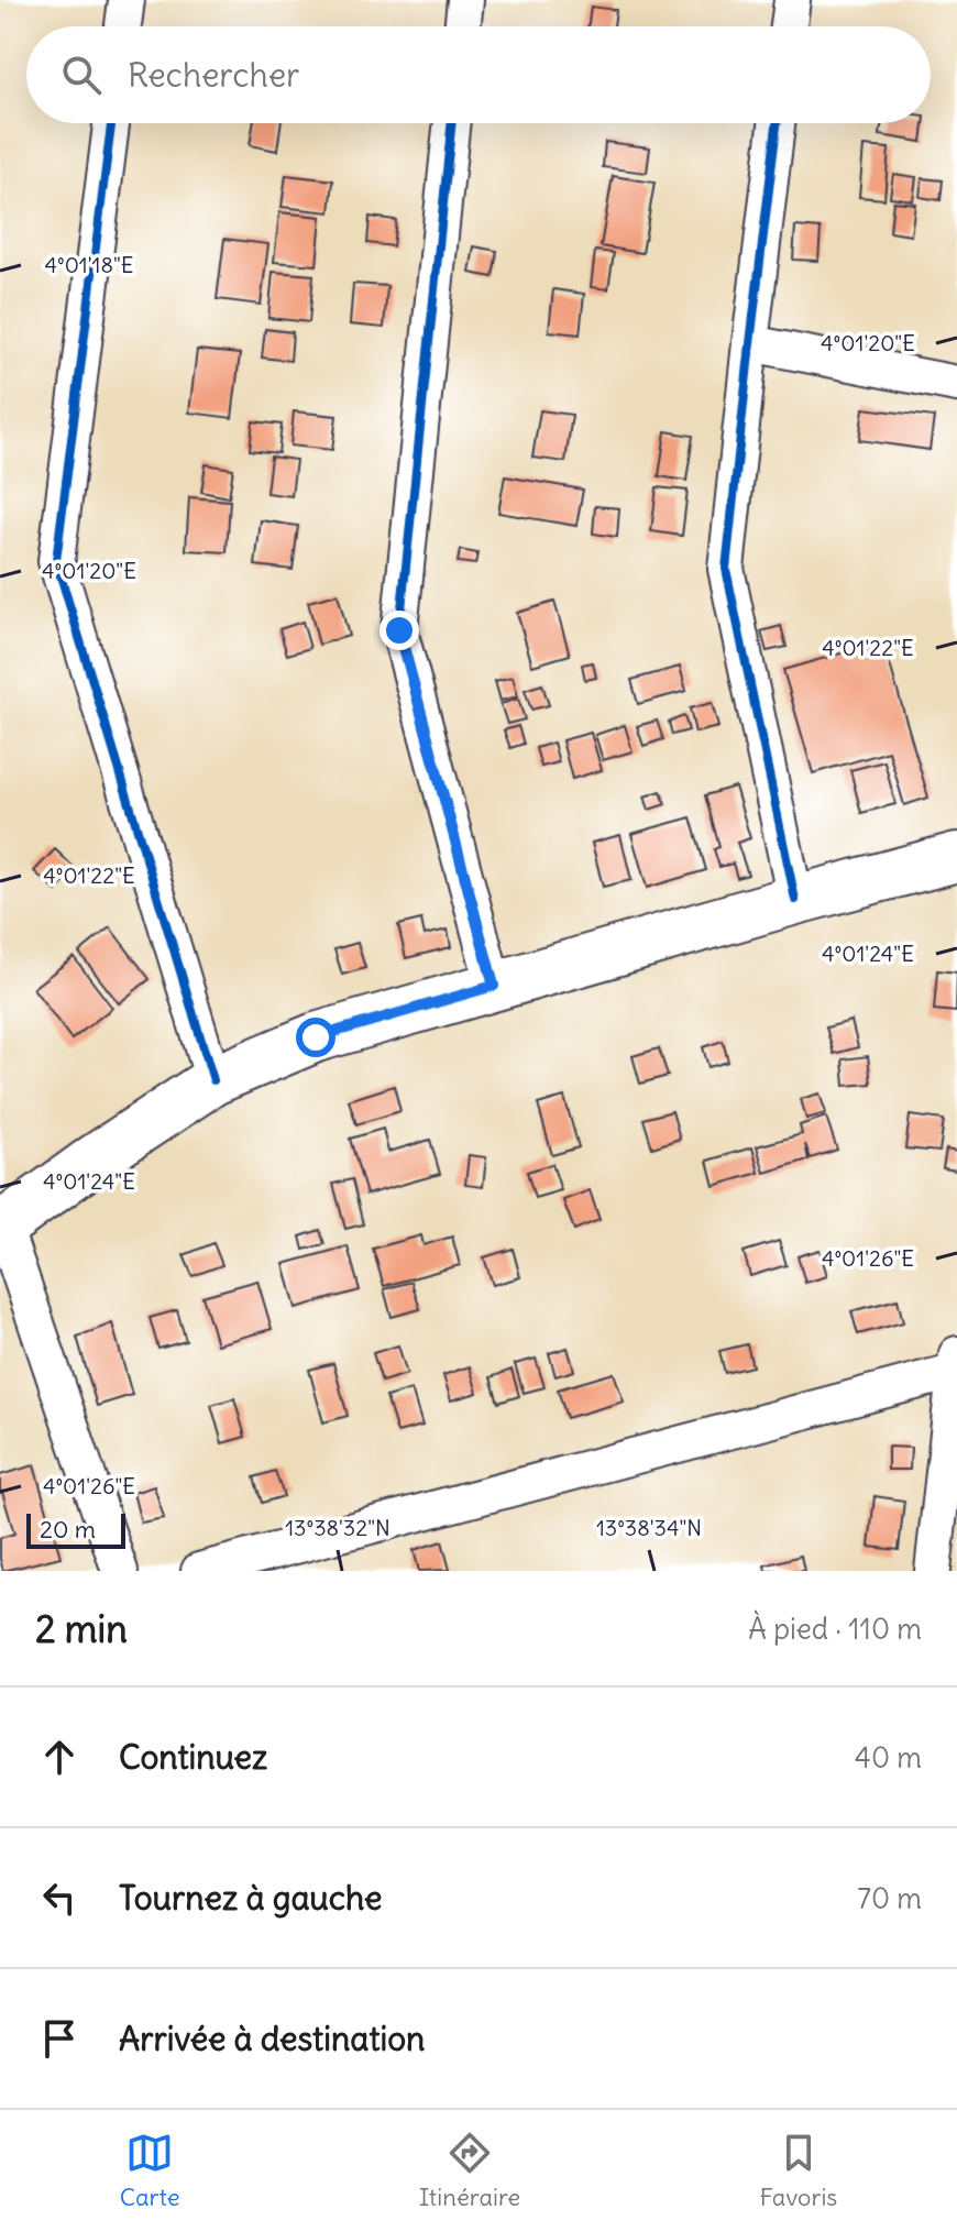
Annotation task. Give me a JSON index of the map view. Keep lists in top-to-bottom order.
{
  "scale_bar": "20 m",
  "page": {
    "search": "Rechercher",
    "scale": "20 m",
    "heading": ["2 min", "À pied · 110 m"],
    "list": [
      ["Continuez", "40 m"],
      ["Tournez à gauche", "70 m"],
      "Arrivée à destination"
    ],
    "nav": ["Carte", "Itinéraire", "Favoris"]
  },
  "coordinates": [
    "4°01'18\"E",
    "4°01'20\"E",
    "4°01'22\"E",
    "4°01'24\"E",
    "4°01'26\"E",
    "13°38'32\"N",
    "13°38'34\"N"
  ]
}
